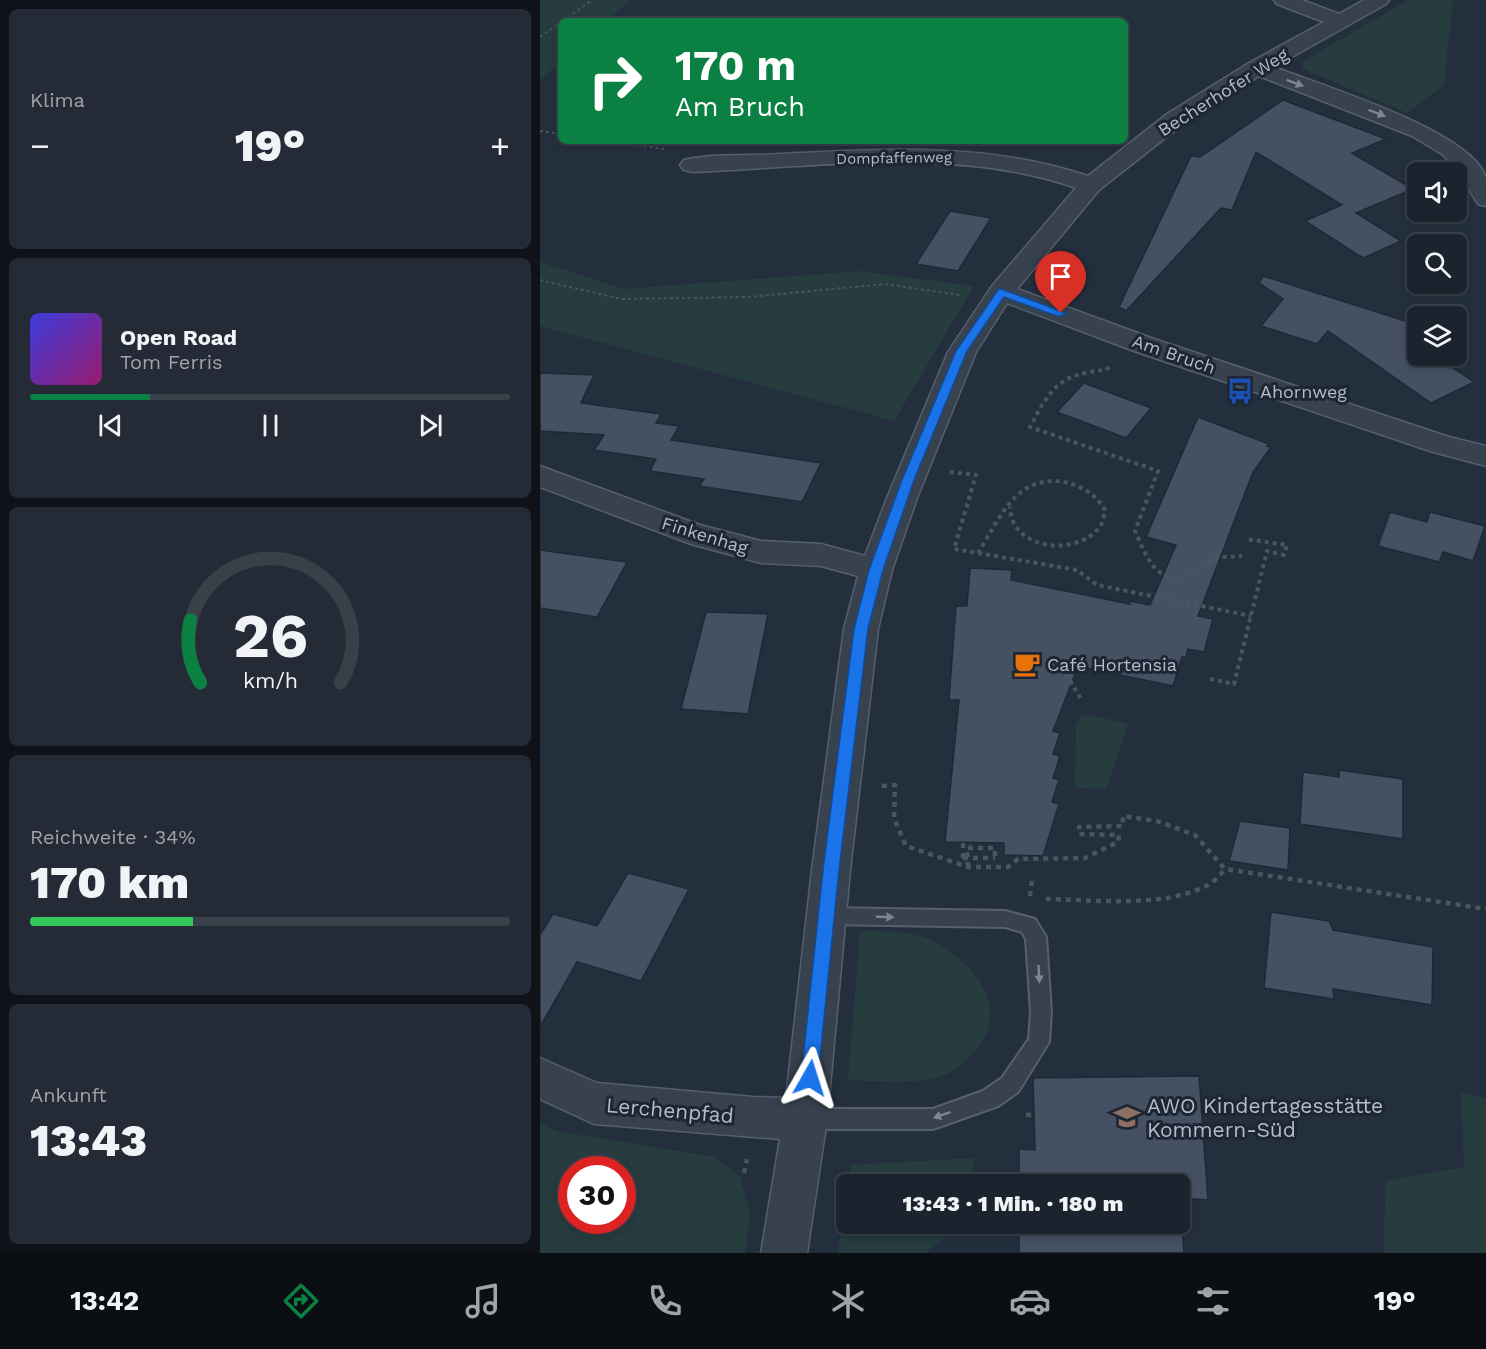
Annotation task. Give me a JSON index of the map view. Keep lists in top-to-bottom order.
{
  "streets": {
    "street": [
      "Becherhofer Weg",
      "Dompfaffenweg",
      "Am Bruch",
      "Finkenhag",
      "Lerchenpfad"
    ]
  },
  "crossings": [
    ["Becherhofer Weg", "Dompfaffenweg"],
    ["Becherhofer Weg", "Am Bruch"],
    ["Becherhofer Weg", "Finkenhag"],
    ["Becherhofer Weg", "Lerchenpfad"]
  ],
  "places": {
    "bus stop": ["Ahornweg"],
    "cafe": ["Café Hortensia"],
    "school or university": ["AWO Kindertagesstätte Kommern-Süd"]
  },
  "page": {
    "tile": [
      "Klima",
      ["Reichweite · 34%", "170 km"],
      ["Ankunft", "13:43"]
    ],
    "turn": ["170 m", "Am Bruch"],
    "heat": ["−", "19°", "+"],
    "song": ["Open Road", "Tom Ferris"],
    "limit": "30",
    "trip": "13:43 · 1 Min. · 180 m",
    "tabs": ["13:42", "19°"],
    "gauge": ["26", "km/h"]
  }
}
